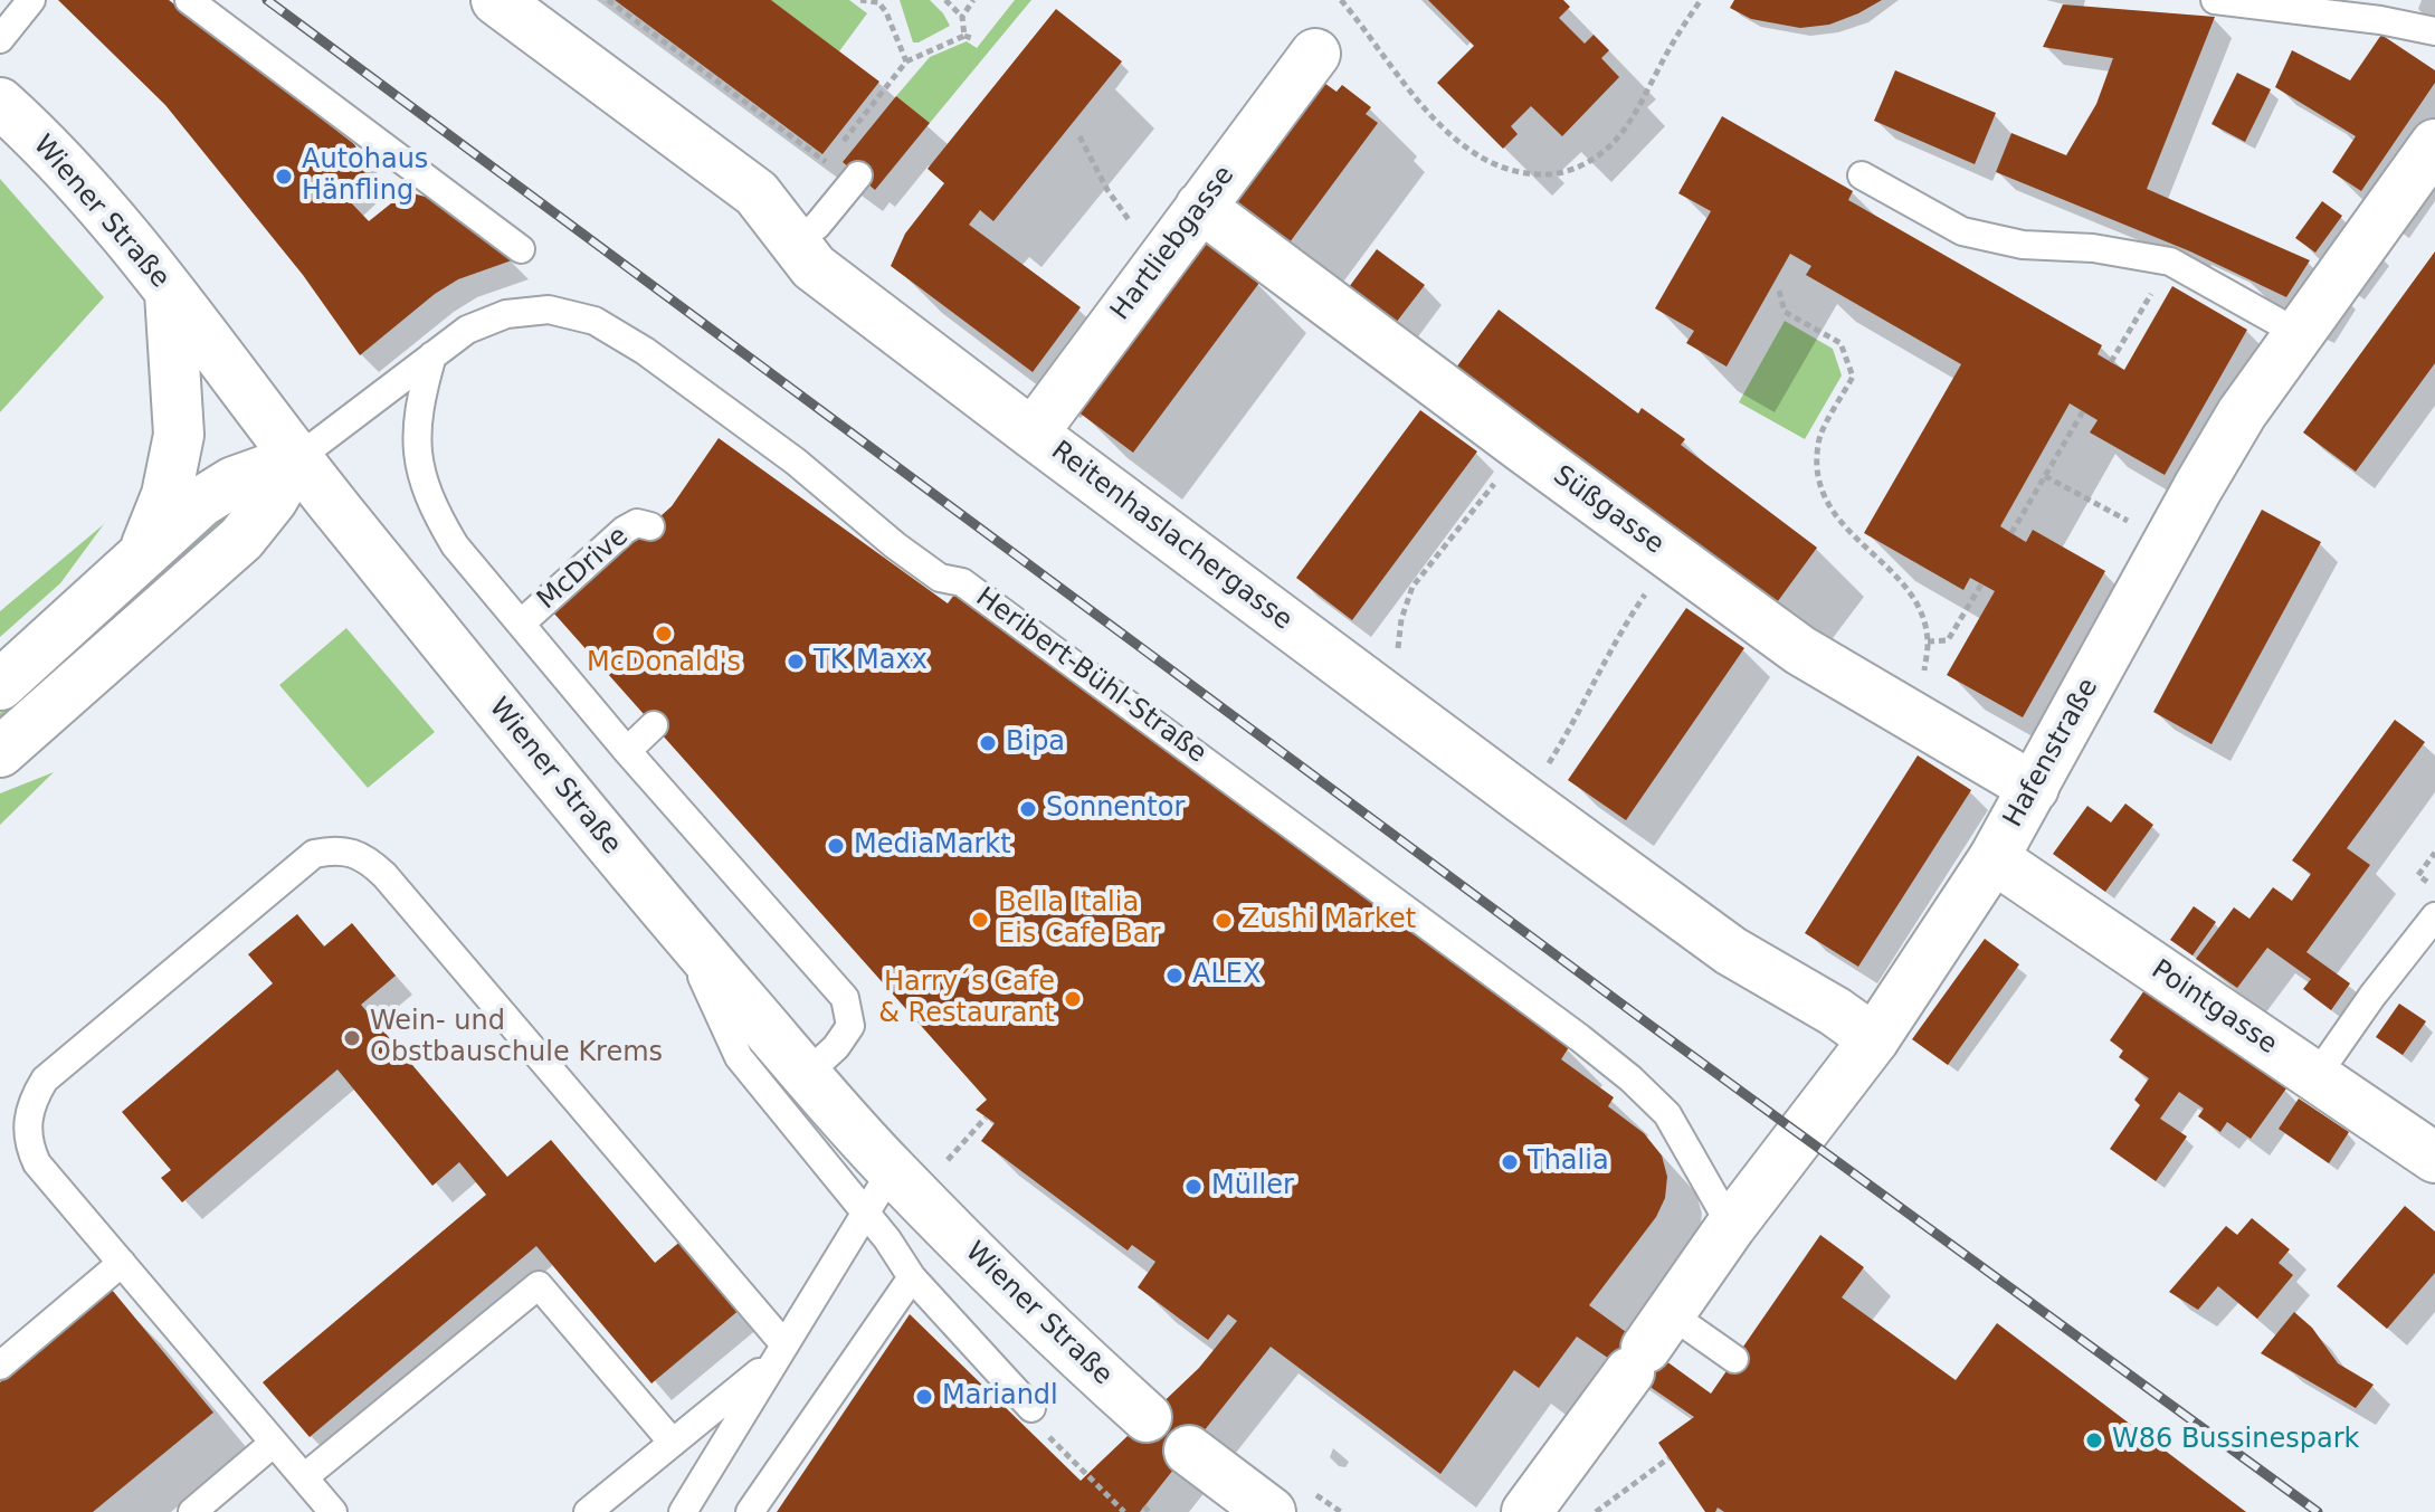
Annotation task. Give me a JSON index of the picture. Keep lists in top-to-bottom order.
{
  "streets": {
    "street": [
      "Wiener Straße",
      "Hartliebgasse",
      "Süßgasse",
      "Reitenhaslachergasse",
      "Hafenstraße",
      "Pointgasse"
    ],
    "lane": ["McDrive", "Heribert-Bühl-Straße"]
  },
  "crossings": [
    ["Wiener Straße", "Heribert-Bühl-Straße"],
    ["Hartliebgasse", "Süßgasse"],
    ["Hartliebgasse", "Reitenhaslachergasse"],
    ["Süßgasse", "Hafenstraße"],
    ["Reitenhaslachergasse", "Hafenstraße"],
    ["Heribert-Bühl-Straße", "Hafenstraße"],
    ["Hafenstraße", "Pointgasse"]
  ],
  "places": [
    "Autohaus Hänfling",
    "McDonald's",
    "TK Maxx",
    "Bipa",
    "Sonnentor",
    "MediaMarkt",
    "Bella Italia Eis Cafe Bar",
    "Zushi Market",
    "ALEX",
    "Harry´s Cafe & Restaurant",
    "Wein- und Obstbauschule Krems",
    "Thalia",
    "Müller",
    "Mariandl",
    "W86 Bussinespark"
  ]
}
